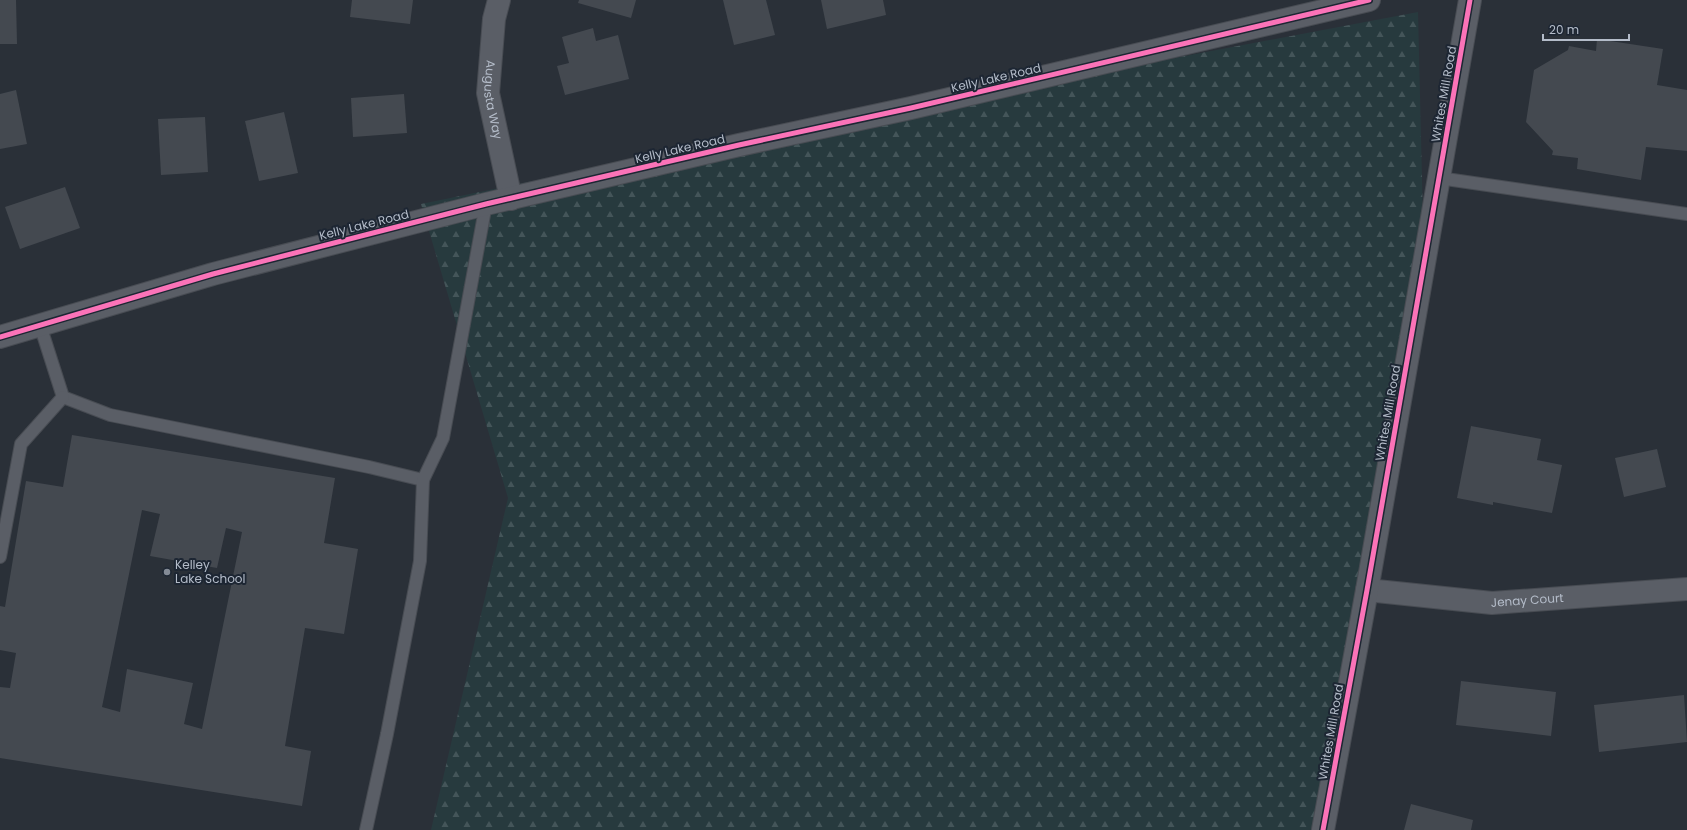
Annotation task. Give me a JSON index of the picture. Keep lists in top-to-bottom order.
{
  "streets": {
    "street": [
      "Kelly Lake Road",
      "Whites Mill Road",
      "Augusta Way",
      "Jenay Court"
    ]
  },
  "crossings": [
    ["Kelly Lake Road", "Augusta Way"],
    ["Whites Mill Road", "Jenay Court"]
  ],
  "places": ["Kelley Lake School"],
  "scale_bar": "20 m"
}
